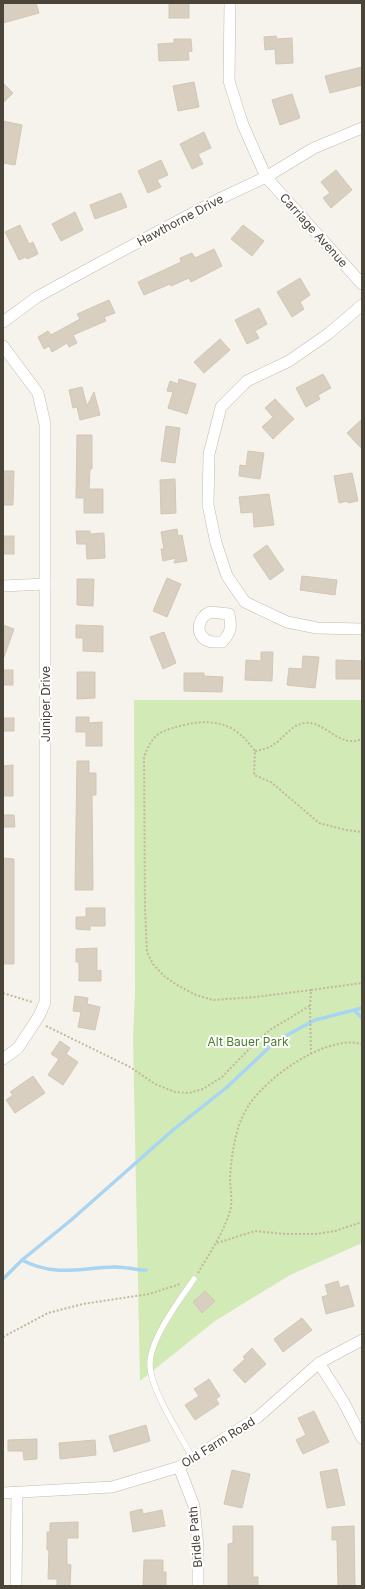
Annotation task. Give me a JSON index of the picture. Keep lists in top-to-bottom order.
{
  "streets": {
    "street": [
      "Hawthorne Drive",
      "Carriage Avenue",
      "Juniper Drive",
      "Old Farm Road",
      "Bridle Path"
    ]
  },
  "crossings": [
    ["Hawthorne Drive", "Carriage Avenue"],
    ["Old Farm Road", "Bridle Path"]
  ],
  "parks": ["Alt Bauer Park"]
}
